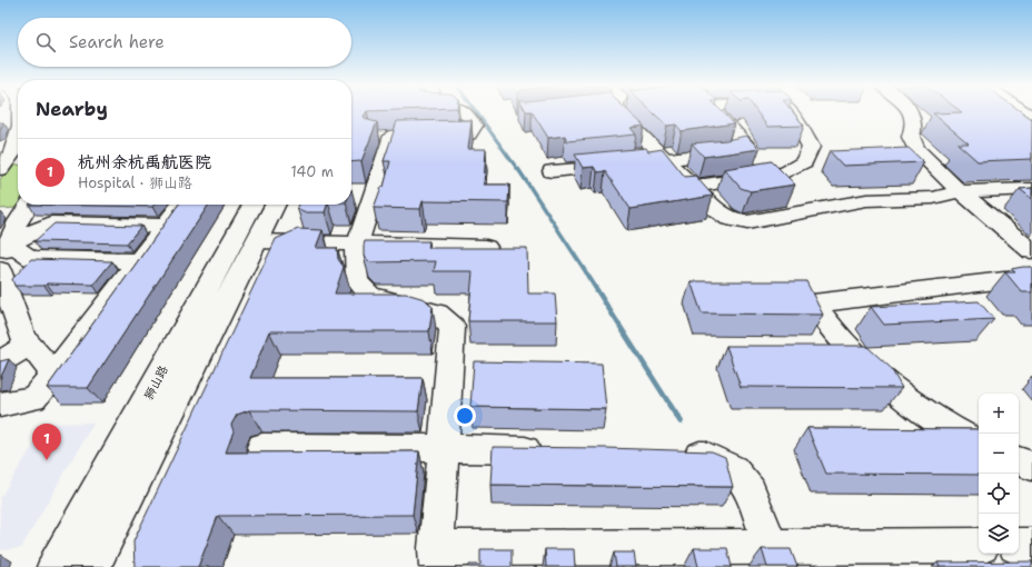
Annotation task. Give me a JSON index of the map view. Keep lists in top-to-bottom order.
{
  "streets": {
    "main road": ["狮山路"]
  },
  "page": {
    "search": "Search here",
    "heading": "Nearby",
    "list": [
      {
        "mark": "1",
        "name": "杭州余杭禹航医院",
        "note": "Hospital · 狮山路",
        "value": "140 m"
      }
    ],
    "map_buttons": ["+", "−"],
    "pins": "1"
  }
}
